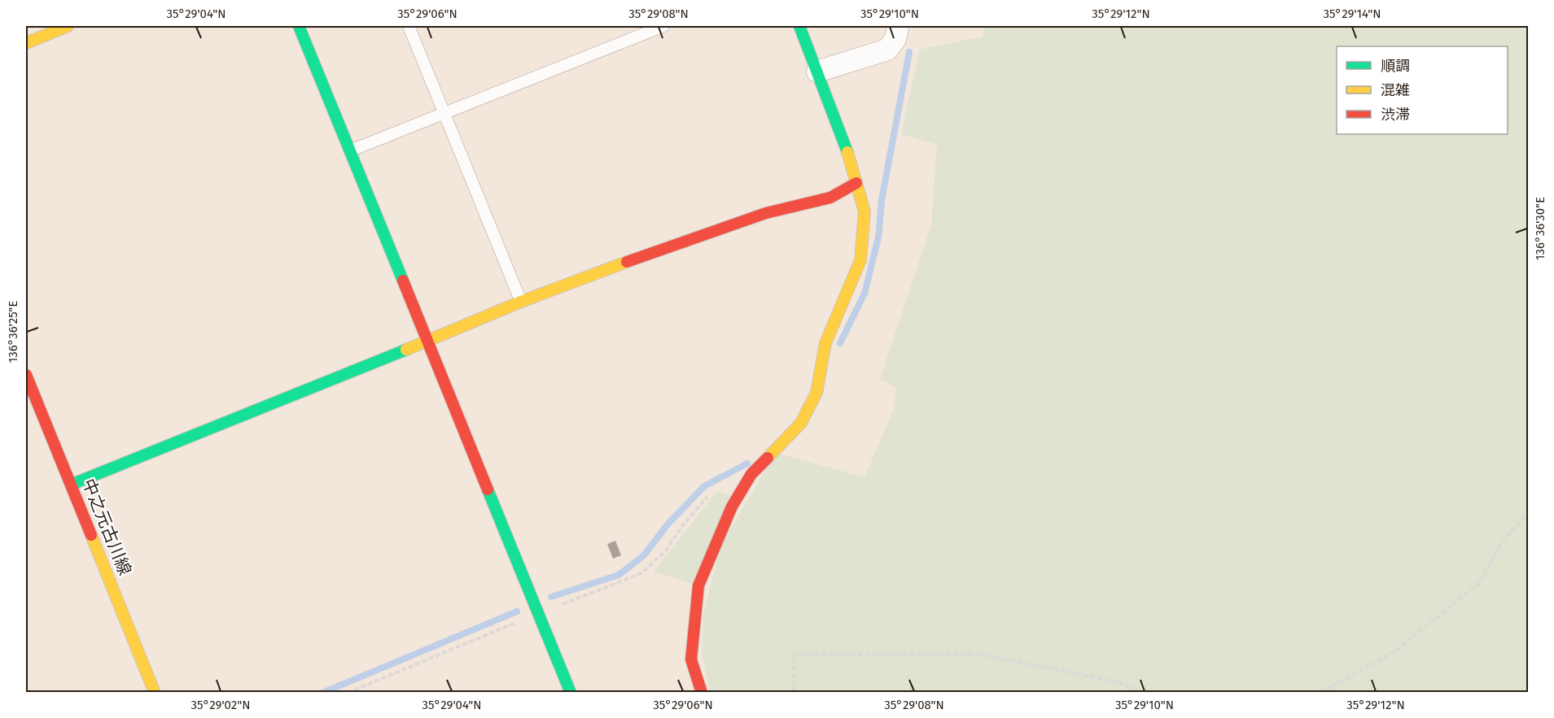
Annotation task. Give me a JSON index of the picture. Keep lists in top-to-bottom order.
{
  "streets": {
    "street": ["中之元古川線"]
  },
  "legend": ["順調", "混雑", "渋滞"],
  "coordinates": [
    "35°29'04\"N",
    "35°29'06\"N",
    "35°29'08\"N",
    "35°29'10\"N",
    "35°29'12\"N",
    "35°29'14\"N",
    "136°36'30\"E",
    "136°36'25\"E",
    "35°29'02\"N"
  ]
}
